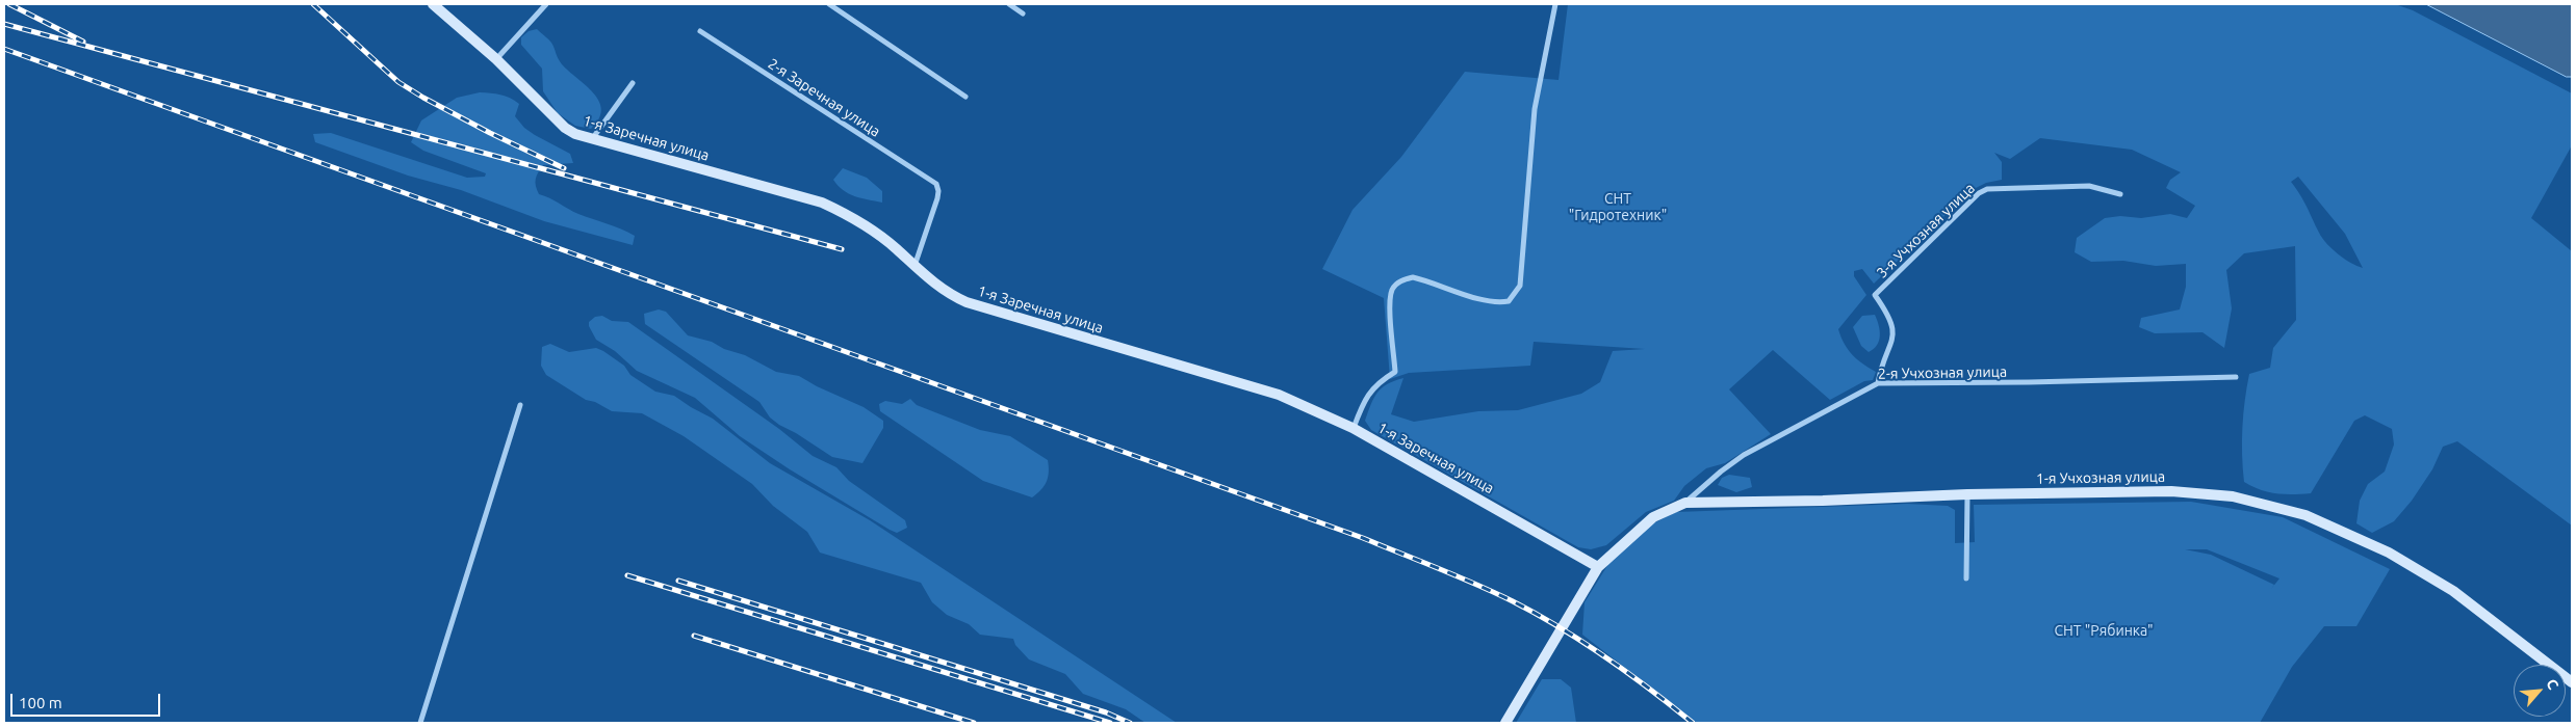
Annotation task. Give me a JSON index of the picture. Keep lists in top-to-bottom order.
{
  "streets": {
    "street": [
      "2-я Заречная улица",
      "1-я Заречная улица",
      "3-я Учхозная улица",
      "2-я Учхозная улица",
      "1-я Учхозная улица"
    ]
  },
  "crossings": [
    ["2-я Заречная улица", "1-я Заречная улица"],
    ["1-я Заречная улица", "1-я Учхозная улица"],
    ["3-я Учхозная улица", "2-я Учхозная улица"],
    ["2-я Учхозная улица", "1-я Учхозная улица"]
  ],
  "parks": ["СНТ \"Гидротехник\"", "СНТ \"Рябинка\""],
  "scale_bar": "100 m",
  "north": "top right"
}
